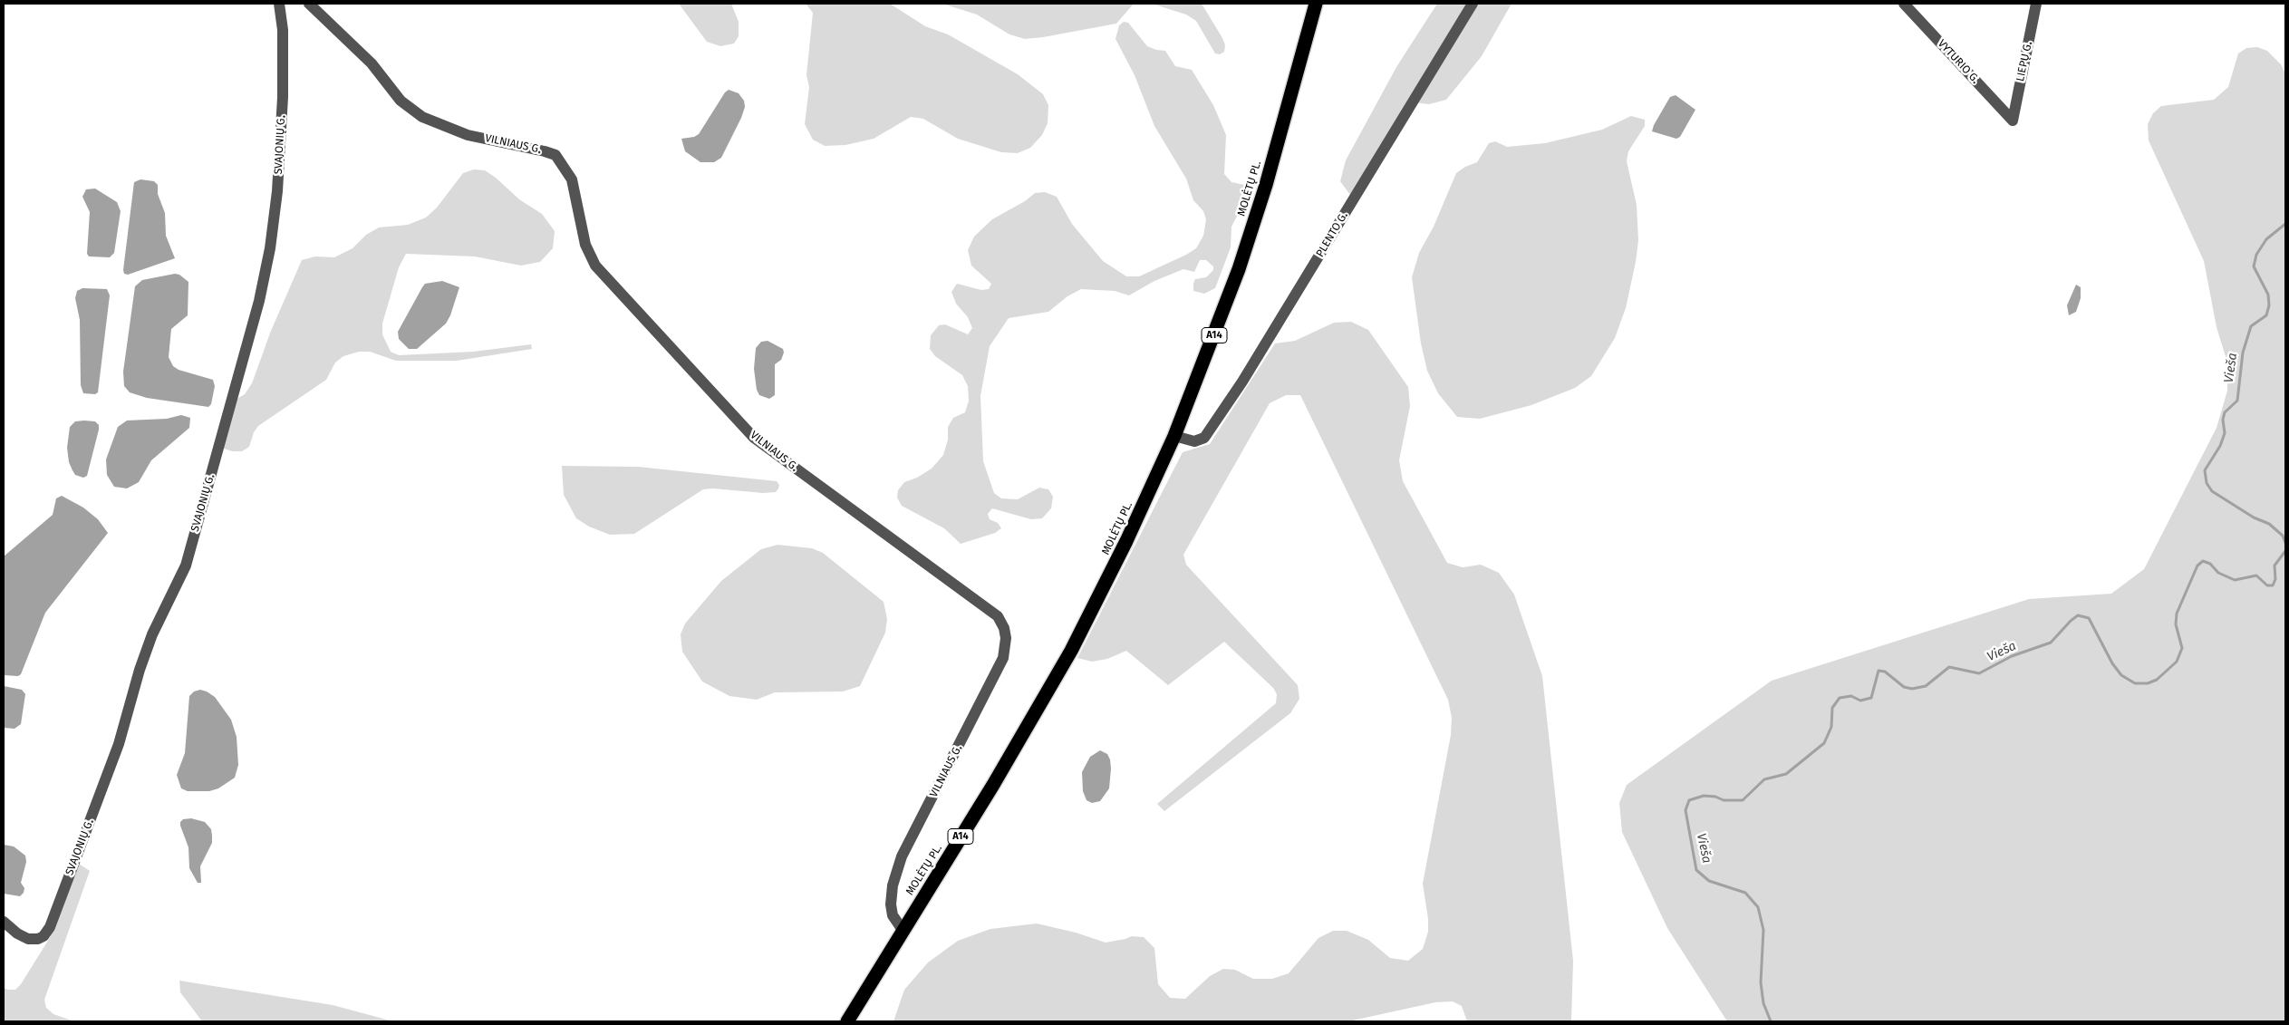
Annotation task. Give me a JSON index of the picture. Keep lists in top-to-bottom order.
{
  "streets": {
    "highway": ["MOLĖTŲ PL.", "A14"],
    "street": [
      "VYTURIO G.",
      "LIEPŲ G.",
      "VILNIAUS G.",
      "SVAJONIŲ G.",
      "PLENTO G."
    ]
  },
  "crossings": [
    ["VYTURIO G.", "LIEPŲ G."],
    ["VILNIAUS G.", "MOLĖTŲ PL."],
    ["MOLĖTŲ PL.", "PLENTO G."]
  ],
  "water": ["Vieša"]
}
